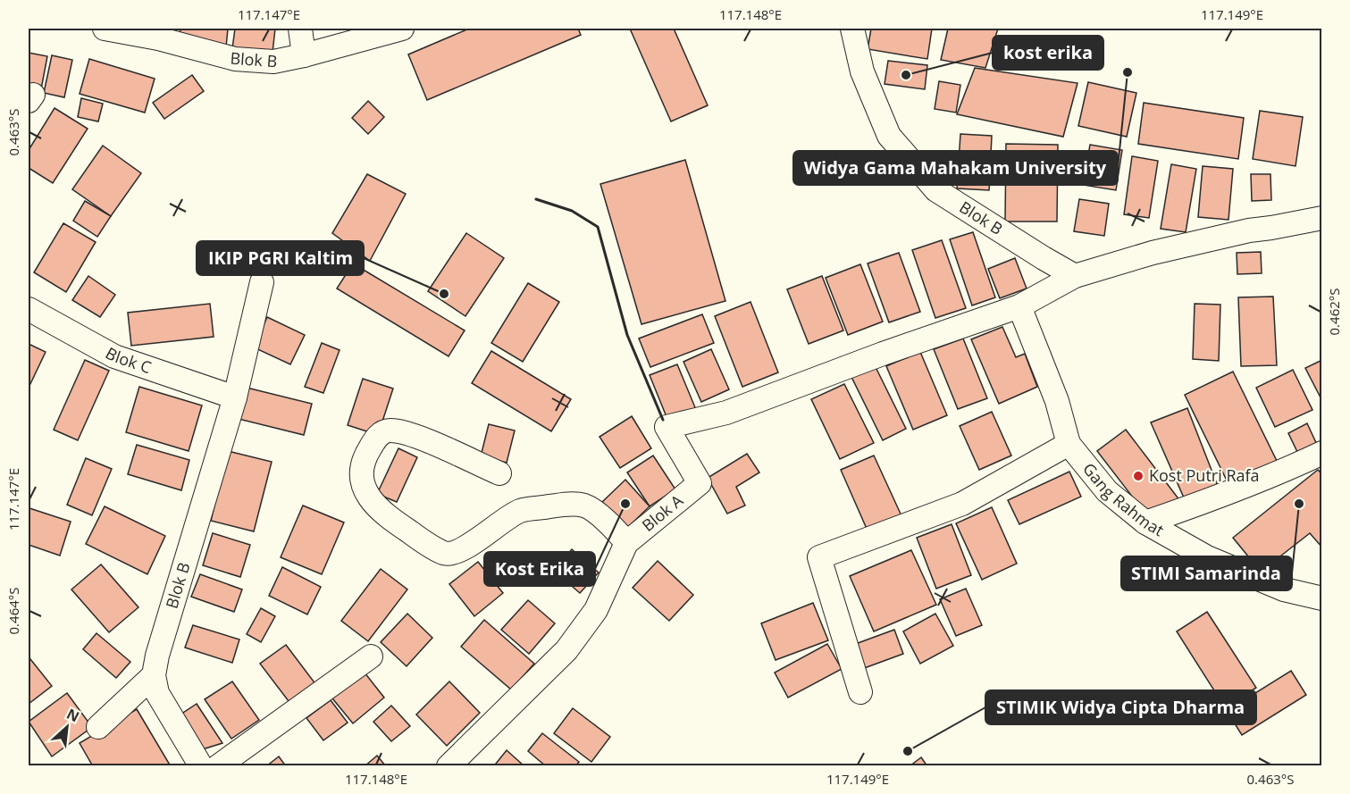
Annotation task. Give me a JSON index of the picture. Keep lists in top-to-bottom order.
{
  "streets": {
    "street": [
      "Blok B",
      "Blok C",
      "Gang Rahmat",
      "Blok A"
    ]
  },
  "crossings": [
    ["Blok B", "Blok C"],
    ["Gang Rahmat", "Blok A"]
  ],
  "places": [
    "Widya Gama Mahakam University",
    "kost erika",
    "IKIP PGRI Kaltim",
    "Kost Putri Rafa",
    "Kost Erika",
    "STIMI Samarinda",
    "STIMIK Widya Cipta Dharma"
  ],
  "north": "top right",
  "coordinates": [
    "117.147°E",
    "117.148°E",
    "117.149°E",
    "0.463°S",
    "0.462°S",
    "0.464°S"
  ]
}
